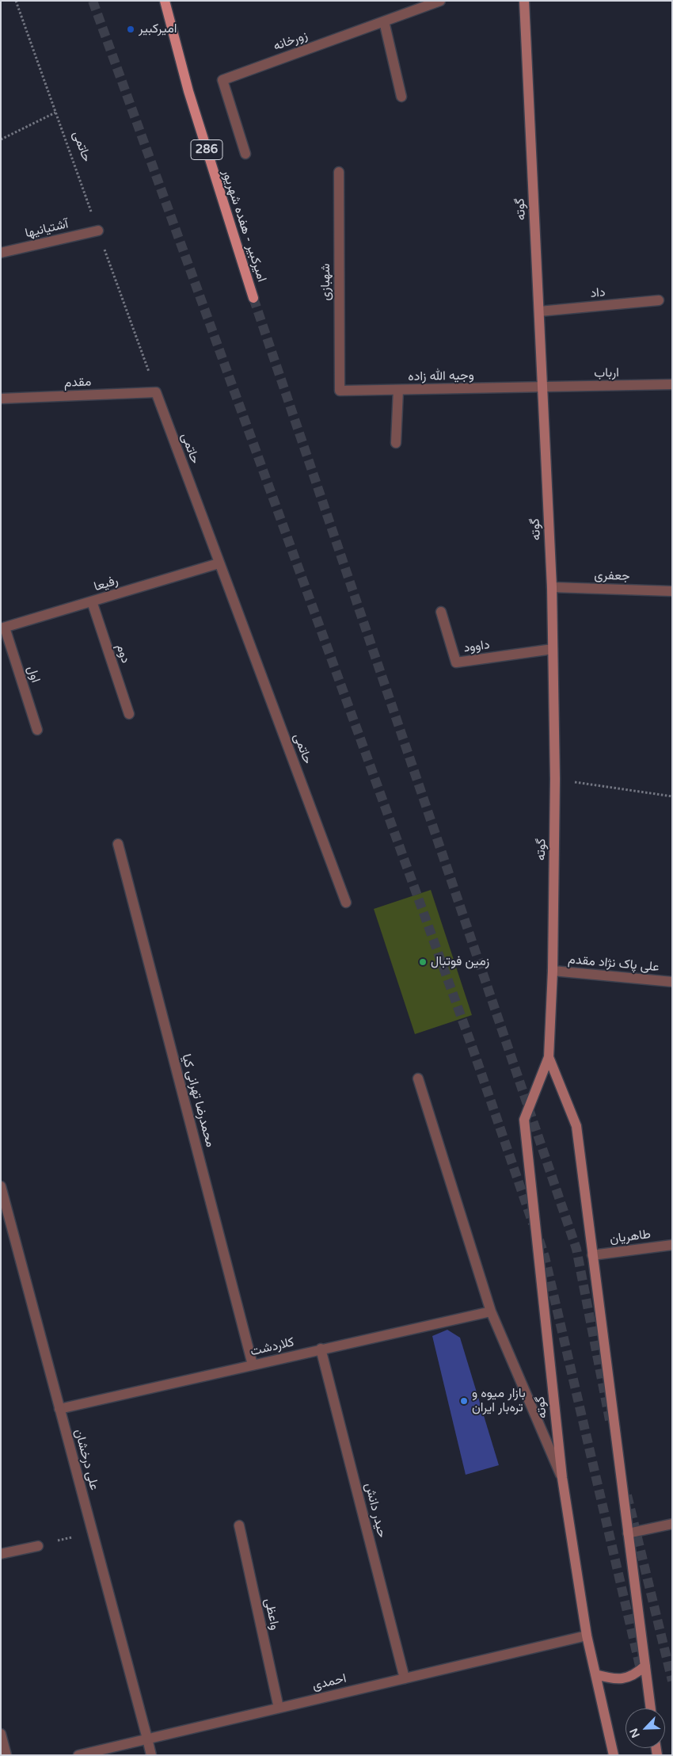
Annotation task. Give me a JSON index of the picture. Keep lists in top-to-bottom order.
{
  "streets": {
    "main road": ["286", "گوته", "امیرکبیر - هفده شهریور"],
    "street": [
      "زورخانه",
      "حاتمی",
      "آشتیانیها",
      "شهبازی",
      "داد",
      "ارباب",
      "وجیه الله زاده",
      "مقدم",
      "جعفری",
      "رفیعا",
      "داوود",
      "دوم",
      "اول",
      "علی پاک نژاد مقدم",
      "محمدرضا تهرانی کیا",
      "طاهریان",
      "کلاردشت",
      "علی درخشان",
      "حیدر دانش",
      "واعظی",
      "احمدی"
    ]
  },
  "crossings": [
    ["حاتمی", "آشتیانیها"],
    ["حاتمی", "مقدم"],
    ["حاتمی", "رفیعا"],
    ["گوته", "داد"],
    ["گوته", "ارباب"],
    ["گوته", "وجیه الله زاده"],
    ["گوته", "جعفری"],
    ["گوته", "داوود"],
    ["گوته", "علی پاک نژاد مقدم"],
    ["گوته", "طاهریان"],
    ["گوته", "احمدی"],
    ["شهبازی", "وجیه الله زاده"],
    ["ارباب", "وجیه الله زاده"],
    ["رفیعا", "دوم"],
    ["رفیعا", "اول"],
    ["محمدرضا تهرانی کیا", "کلاردشت"],
    ["کلاردشت", "علی درخشان"],
    ["کلاردشت", "حیدر دانش"],
    ["علی درخشان", "احمدی"],
    ["حیدر دانش", "احمدی"],
    ["واعظی", "احمدی"]
  ],
  "places": ["امیرکبیر", "زمین فوتبال", "بازار میوه و تره‌بار ایران"],
  "north": "bottom left"
}
